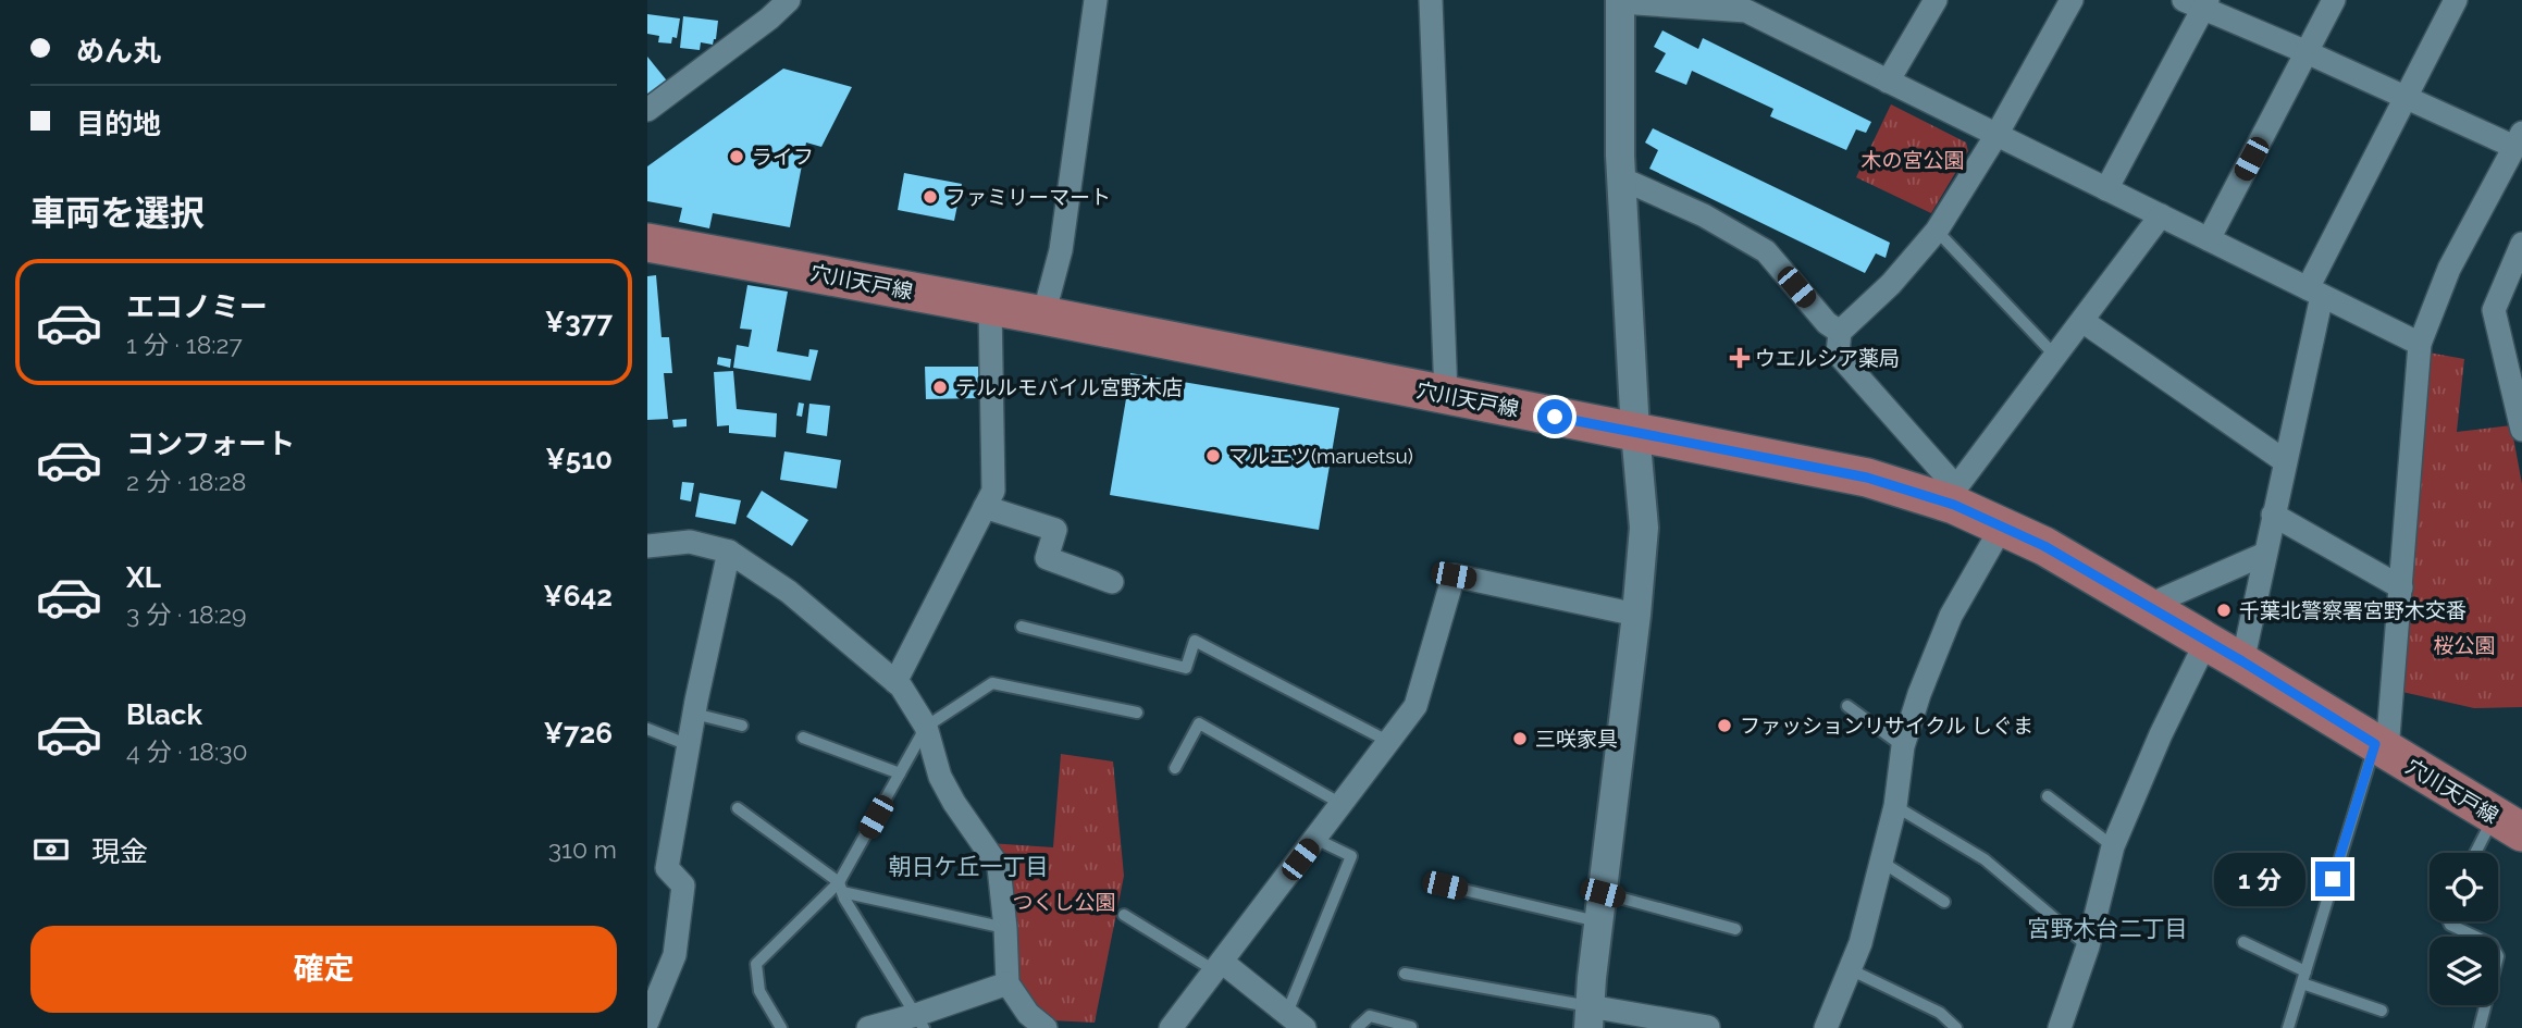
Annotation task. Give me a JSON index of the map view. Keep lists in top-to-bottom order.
{
  "streets": {
    "main road": ["穴川天戸線"]
  },
  "districts": ["朝日ケ丘一丁目", "宮野木台二丁目"],
  "parks": ["木の宮公園", "桜公園", "つくし公園"],
  "places": {
    "other": [
      "ライフ",
      "ファミリーマート",
      "テルルモバイル宮野木店",
      "マルエツ(maruetsu)",
      "千葉北警察署宮野木交番",
      "ファッションリサイクル しぐま",
      "三咲家具"
    ],
    "health": ["ウエルシア薬局"]
  },
  "page": {
    "banner": ["めん丸", "目的地"],
    "heading": "車両を選択",
    "list": [
      {
        "name": "エコノミー",
        "note": "1 分 · 18:27",
        "value": "¥377"
      },
      {
        "name": "コンフォート",
        "note": "2 分 · 18:28",
        "value": "¥510"
      },
      {
        "name": "XL",
        "note": "3 分 · 18:29",
        "value": "¥642"
      },
      {
        "name": "Black",
        "note": "4 分 · 18:30",
        "value": "¥726"
      }
    ],
    "pay": ["現金", "310 m"],
    "bubble": "1 分",
    "buttons": "確定"
  }
}
